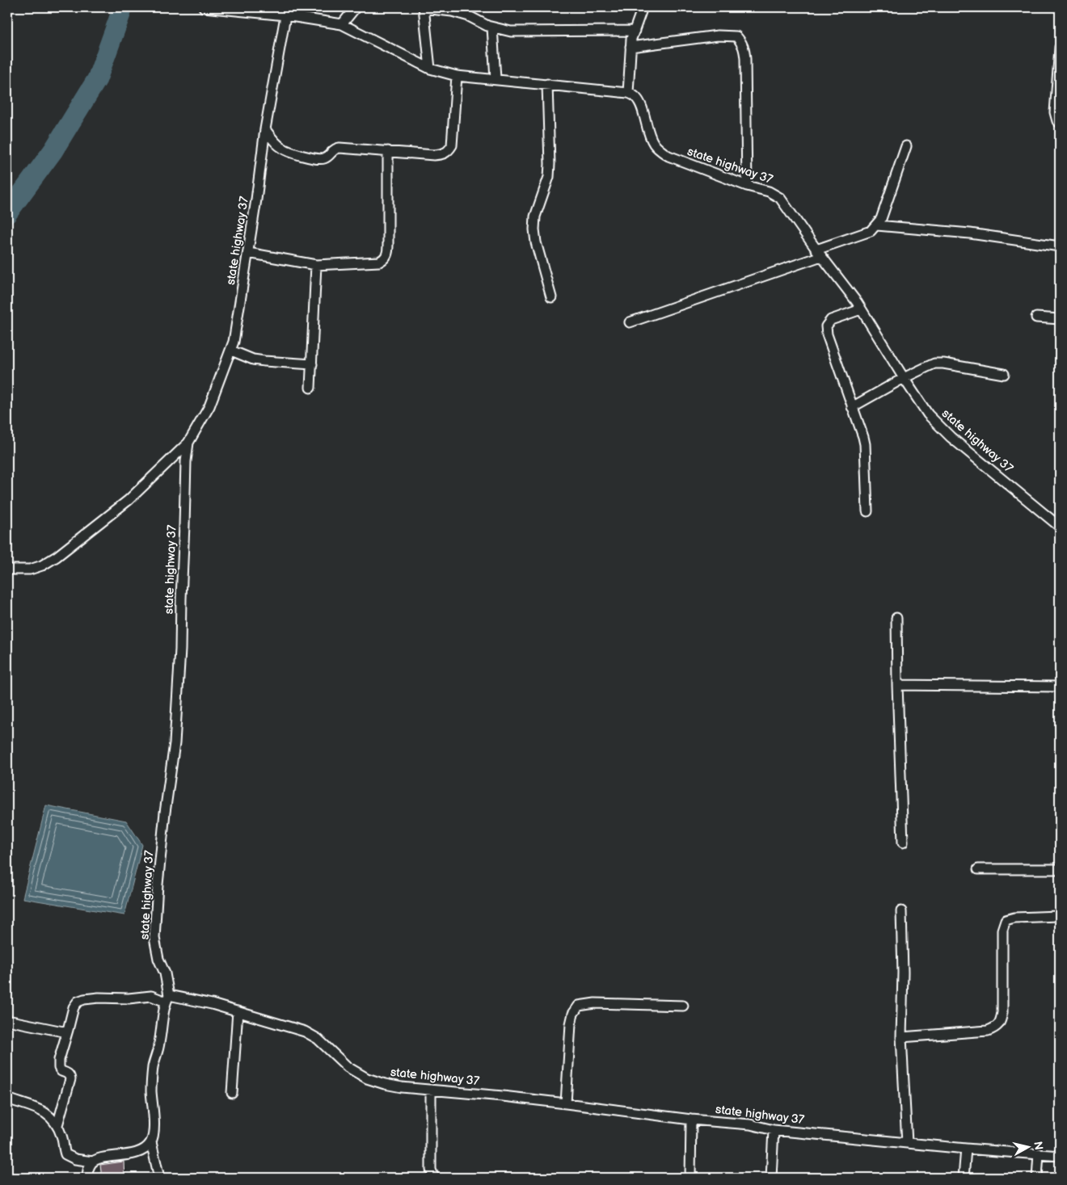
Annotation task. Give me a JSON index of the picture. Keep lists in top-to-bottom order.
{
  "streets": {
    "street": ["state highway 37"]
  },
  "north": "right"
}
